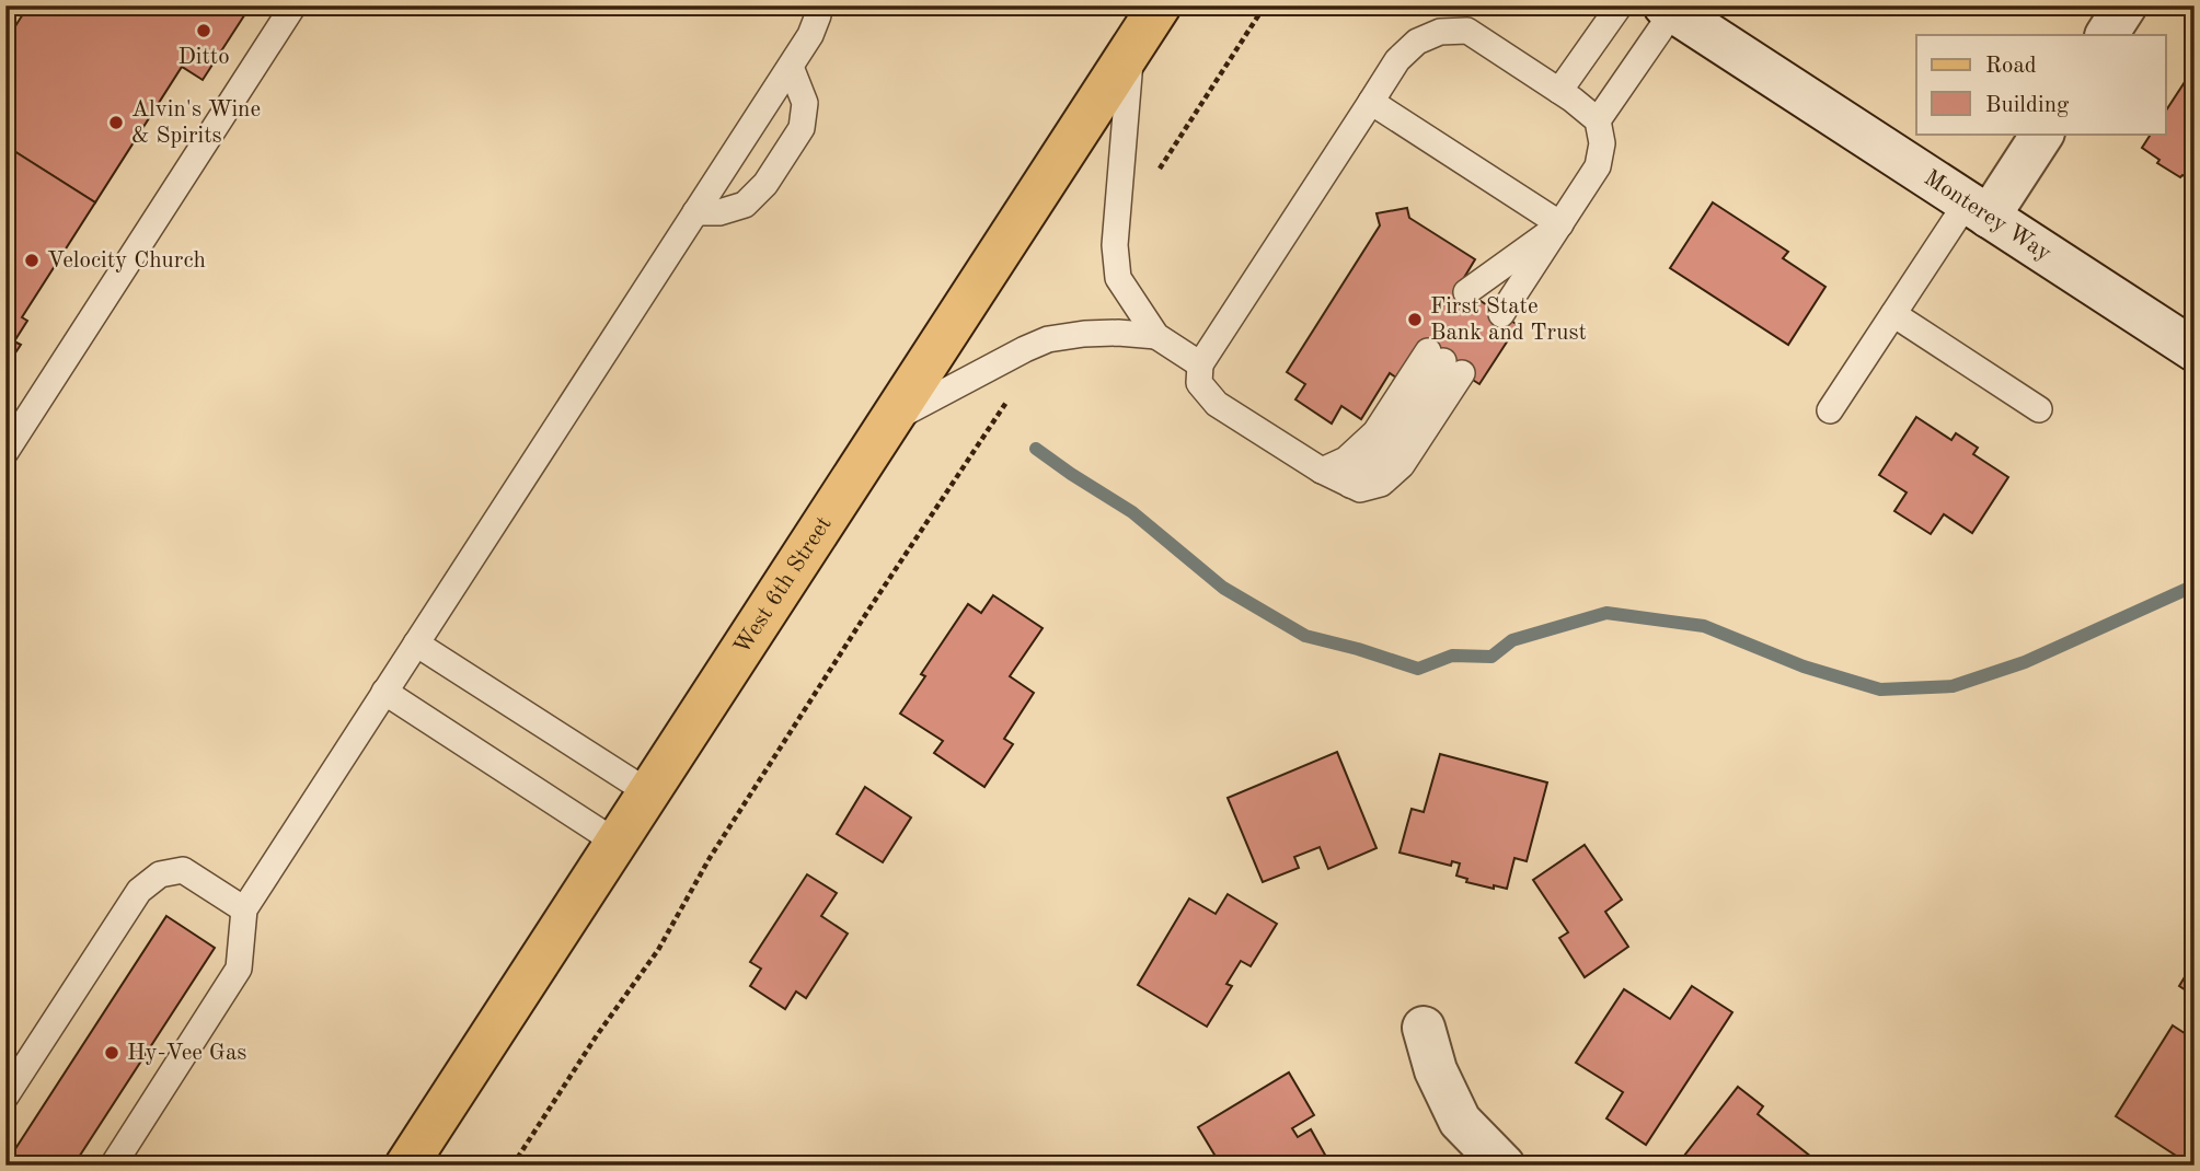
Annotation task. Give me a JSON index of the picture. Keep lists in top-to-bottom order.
{
  "streets": {
    "main road": ["West 6th Street"],
    "street": ["Monterey Way"]
  },
  "places": [
    "Ditto",
    "Alvin's Wine & Spirits",
    "Velocity Church",
    "First State Bank and Trust",
    "Hy-Vee Gas"
  ],
  "legend": ["Road", "Building"]
}
